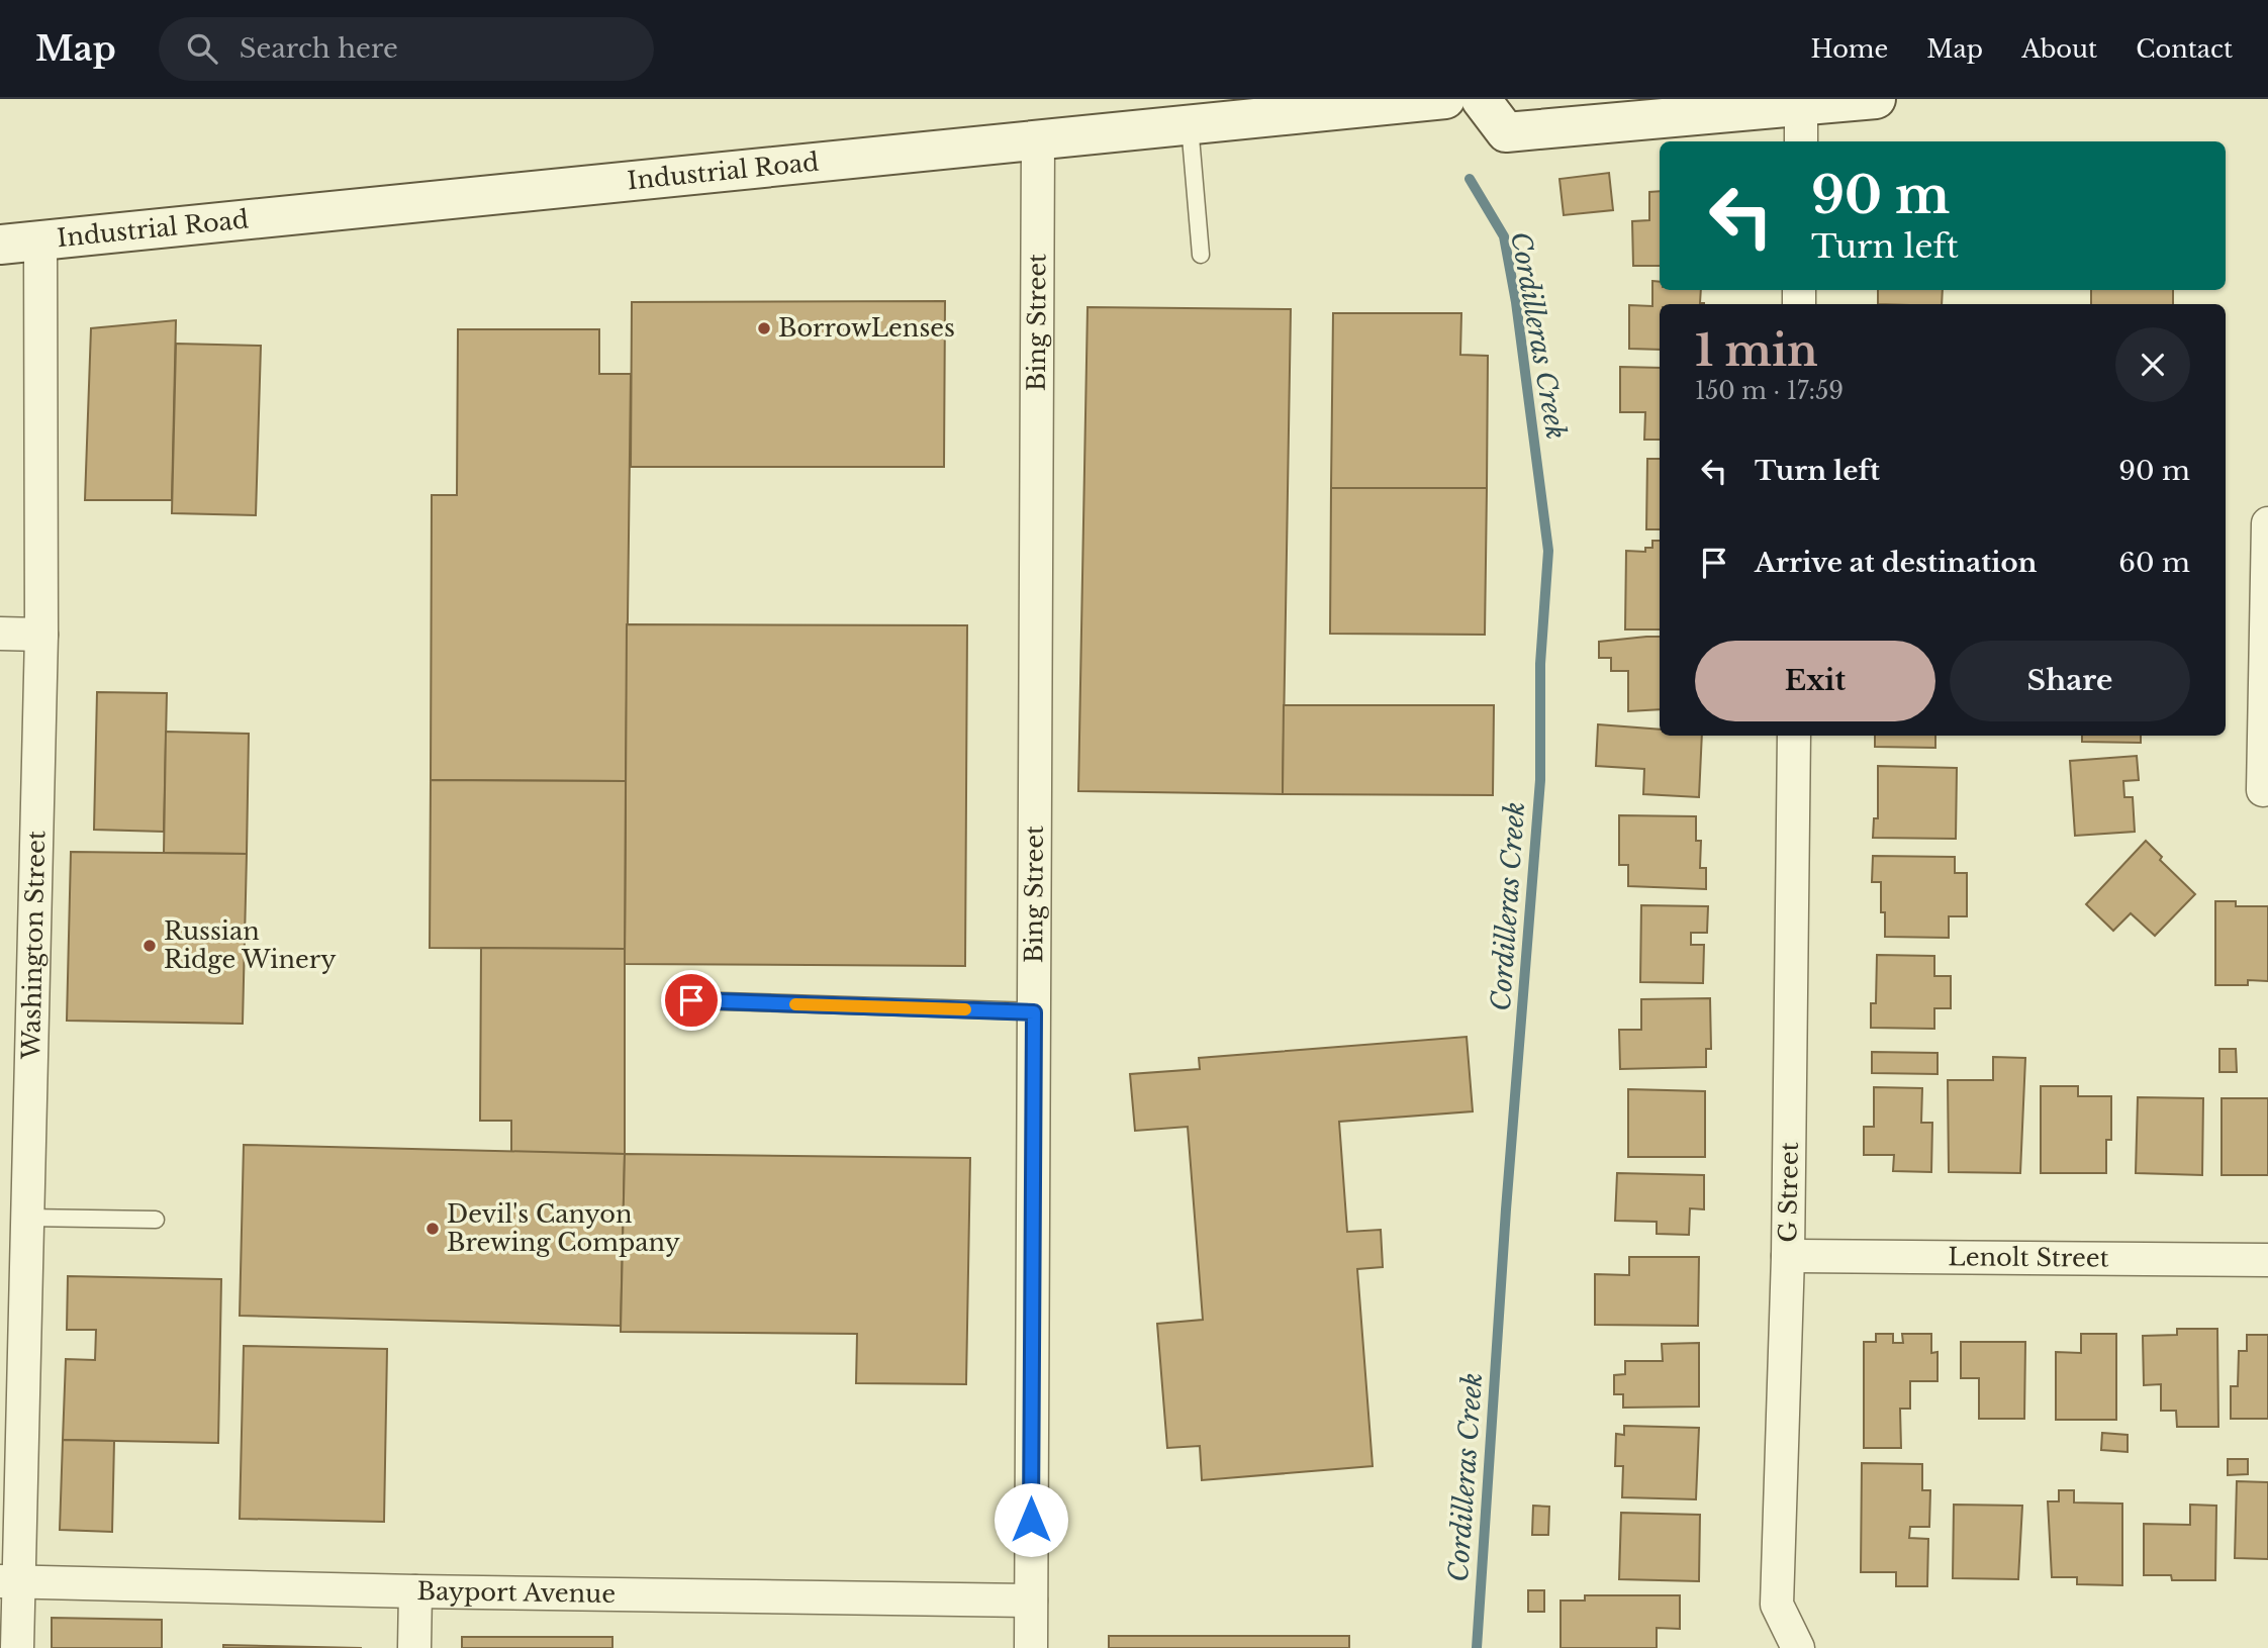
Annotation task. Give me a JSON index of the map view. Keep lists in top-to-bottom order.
{
  "streets": {
    "main road": ["Industrial Road"],
    "street": [
      "Bing Street",
      "Washington Street",
      "G Street",
      "Lenolt Street",
      "Bayport Avenue"
    ]
  },
  "crossings": [
    ["Industrial Road", "Bing Street"],
    ["Industrial Road", "Washington Street"],
    ["Bing Street", "Bayport Avenue"],
    ["Washington Street", "Bayport Avenue"],
    ["G Street", "Lenolt Street"]
  ],
  "water": ["Cordilleras Creek"],
  "places": ["BorrowLenses", "Russian Ridge Winery", "Devil's Canyon Brewing Company"],
  "page": {
    "header": "Map",
    "search": "Search here",
    "nav": [
      "Home",
      "Map",
      "About",
      "Contact"
    ],
    "turn": ["90 m", "Turn left"],
    "heading": ["1 min", "150 m · 17:59"],
    "list": [
      {
        "name": "Turn left",
        "value": "90 m"
      },
      {
        "name": "Arrive at destination",
        "value": "60 m"
      }
    ],
    "buttons": ["Exit", "Share"]
  }
}
